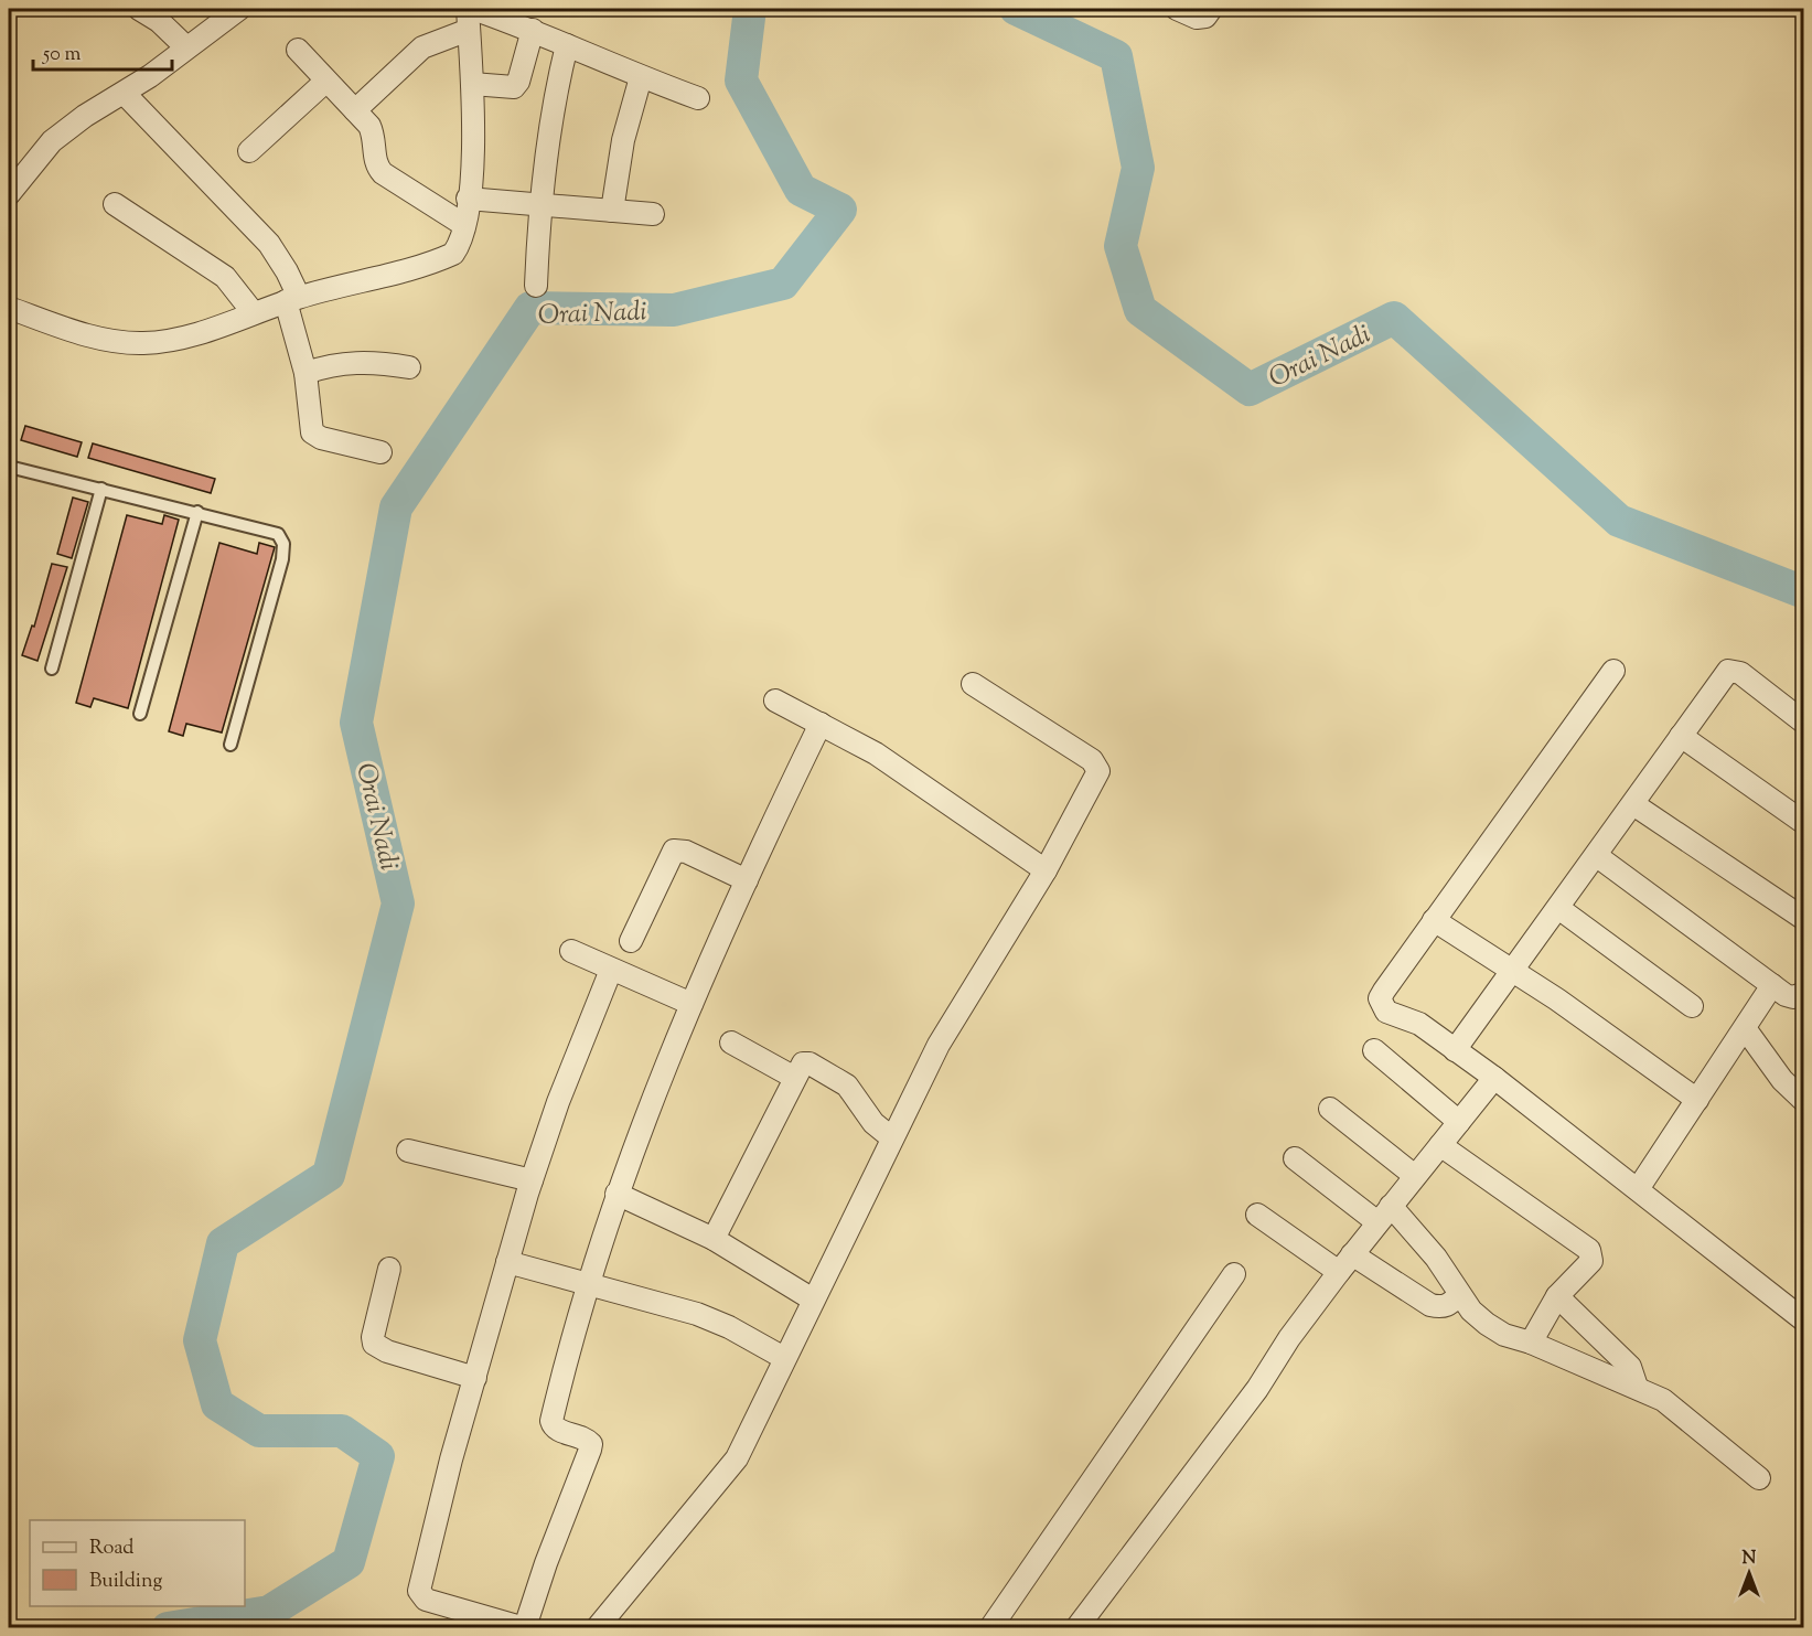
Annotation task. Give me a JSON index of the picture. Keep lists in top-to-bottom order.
{
  "water": ["Orai Nadi"],
  "legend": ["Road", "Building"],
  "scale_bar": "50 m",
  "north": "top"
}
